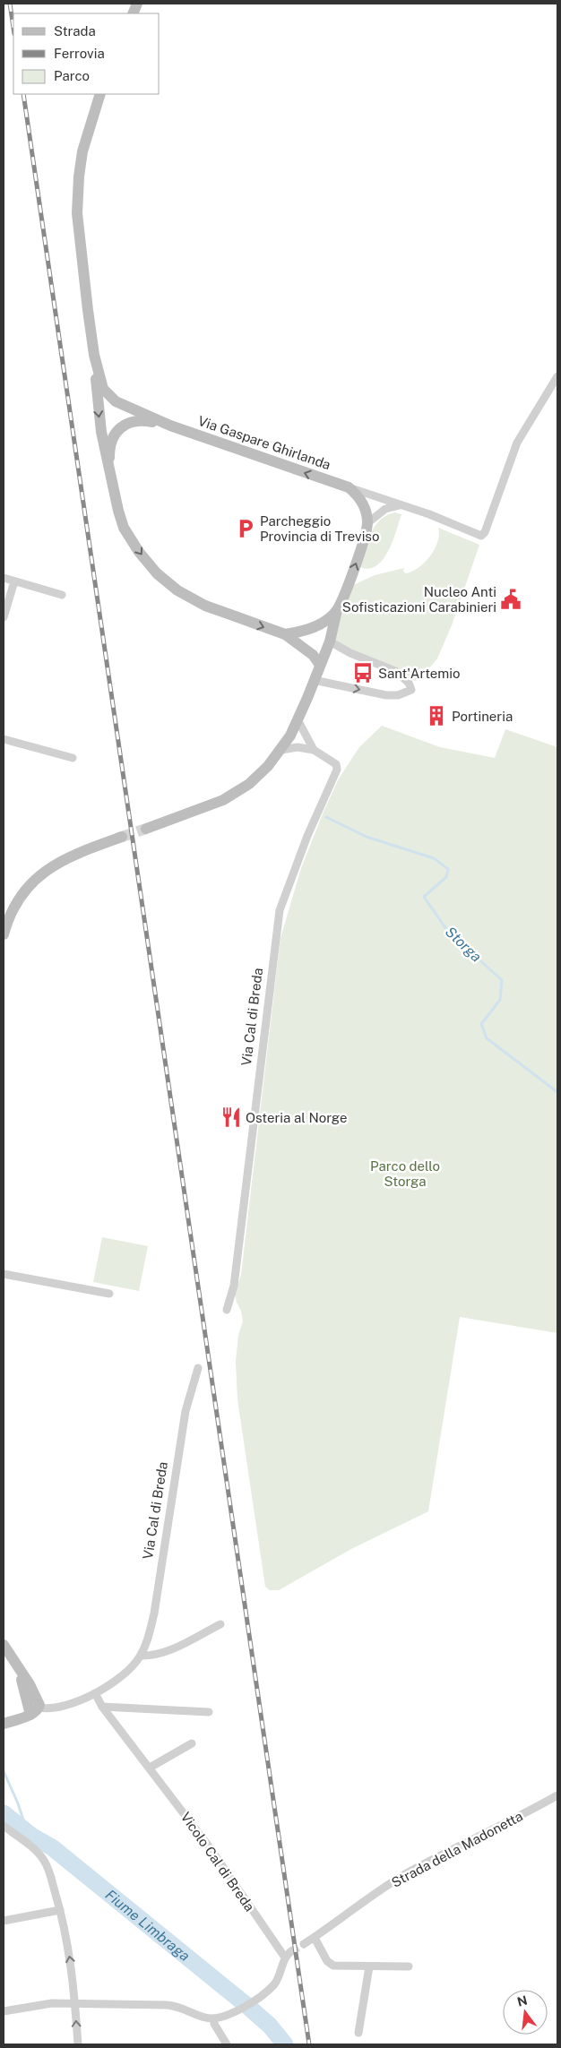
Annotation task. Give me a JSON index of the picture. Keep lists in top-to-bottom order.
{
  "streets": {
    "street": [
      "Via Gaspare Ghirlanda",
      "Via Cal di Breda",
      "Strada della Madonetta",
      "Vicolo Cal di Breda"
    ]
  },
  "crossings": [
    ["Via Cal di Breda", "Vicolo Cal di Breda"]
  ],
  "water": ["Storga", "Fiume Limbraga"],
  "parks": ["Parco dello Storga"],
  "places": {
    "parking": ["Parcheggio Provincia di Treviso"],
    "public building": ["Nucleo Anti Sofisticazioni Carabinieri"],
    "bus stop": ["Sant'Artemio"],
    "building": ["Portineria"],
    "restaurant": ["Osteria al Norge"]
  },
  "legend": ["Strada", "Ferrovia", "Parco"],
  "north": "top"
}
